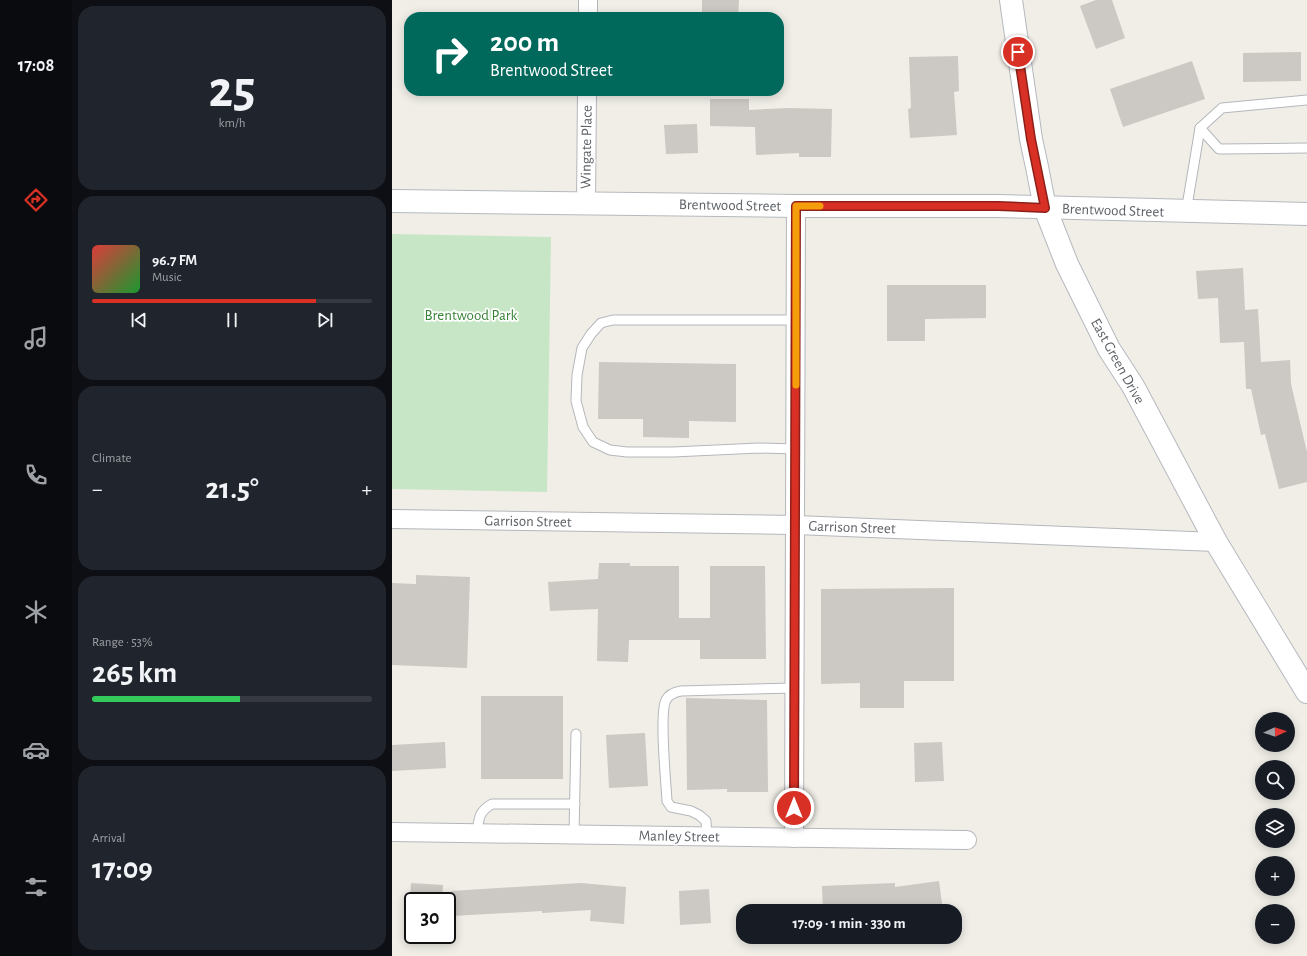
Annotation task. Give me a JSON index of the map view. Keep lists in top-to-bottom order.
{
  "streets": {
    "main road": ["Brentwood Street", "East Green Drive"],
    "street": ["Wingate Place", "Garrison Street", "Manley Street"]
  },
  "crossings": [
    ["Wingate Place", "Brentwood Street"],
    ["Brentwood Street", "East Green Drive"],
    ["East Green Drive", "Garrison Street"]
  ],
  "parks": ["Brentwood Park"],
  "north": "right",
  "page": {
    "tabs": "17:08",
    "tile": [
      ["25", "km/h"],
      "Climate",
      ["Range · 53%", "265 km"],
      ["Arrival", "17:09"]
    ],
    "turn": ["200 m", "Brentwood Street"],
    "song": ["96.7 FM", "Music"],
    "heat": ["−", "21.5°", "+"],
    "map_buttons": ["+", "−"],
    "limit": "30",
    "trip": "17:09 · 1 min · 330 m"
  }
}
